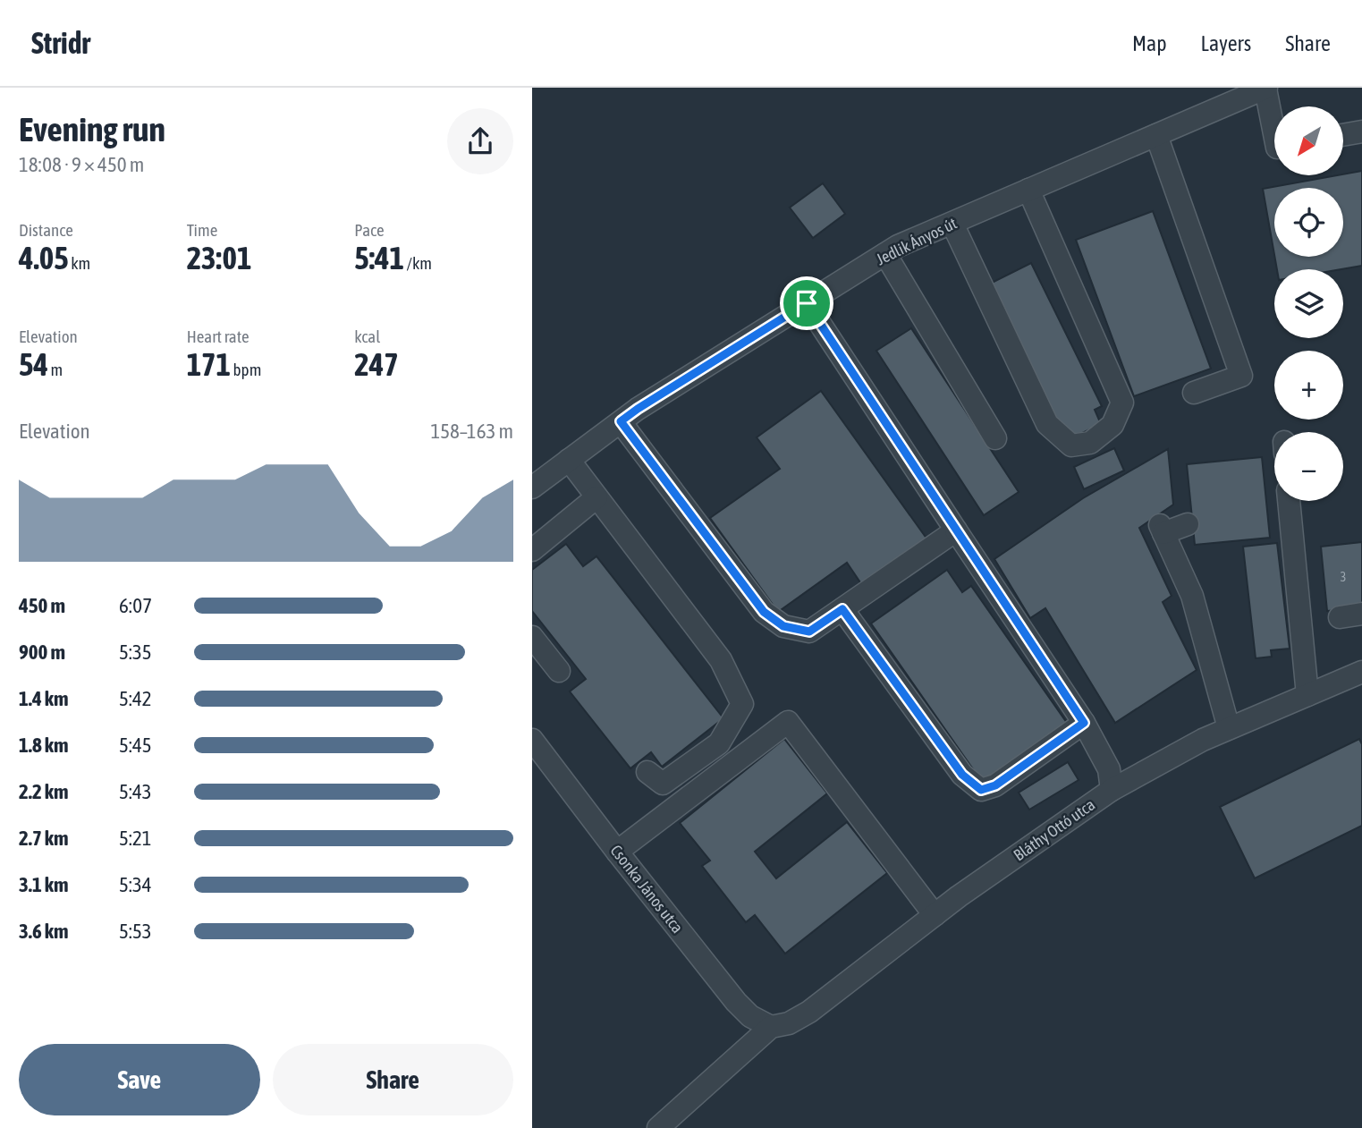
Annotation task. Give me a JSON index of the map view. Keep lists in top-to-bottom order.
{
  "streets": {
    "street": ["Jedlik Ányos út", "Bláthy Ottó utca", "Csonka János utca"]
  },
  "crossings": [
    ["Bláthy Ottó utca", "Csonka János utca"]
  ],
  "house_numbers": ["3"],
  "north": "bottom left",
  "page": {
    "header": "Stridr",
    "nav": ["Map", "Layers", "Share"],
    "heading": ["Evening run", "18:08 · 9 × 450 m"],
    "map_buttons": ["+", "−"],
    "stats": [
      ["Distance", "4.05 km"],
      ["Time", "23:01"],
      ["Pace", "5:41 /km"],
      ["Elevation", "54 m"],
      ["Heart rate", "171 bpm"],
      ["kcal", "247"]
    ],
    "chart": ["Elevation", "158–163 m"],
    "list": [
      {
        "name": "450 m",
        "note": "6:07"
      },
      {
        "name": "900 m",
        "note": "5:35"
      },
      {
        "name": "1.4 km",
        "note": "5:42"
      },
      {
        "name": "1.8 km",
        "note": "5:45"
      },
      {
        "name": "2.2 km",
        "note": "5:43"
      },
      {
        "name": "2.7 km",
        "note": "5:21"
      },
      {
        "name": "3.1 km",
        "note": "5:34"
      },
      {
        "name": "3.6 km",
        "note": "5:53"
      }
    ],
    "buttons": ["Save", "Share"]
  }
}
